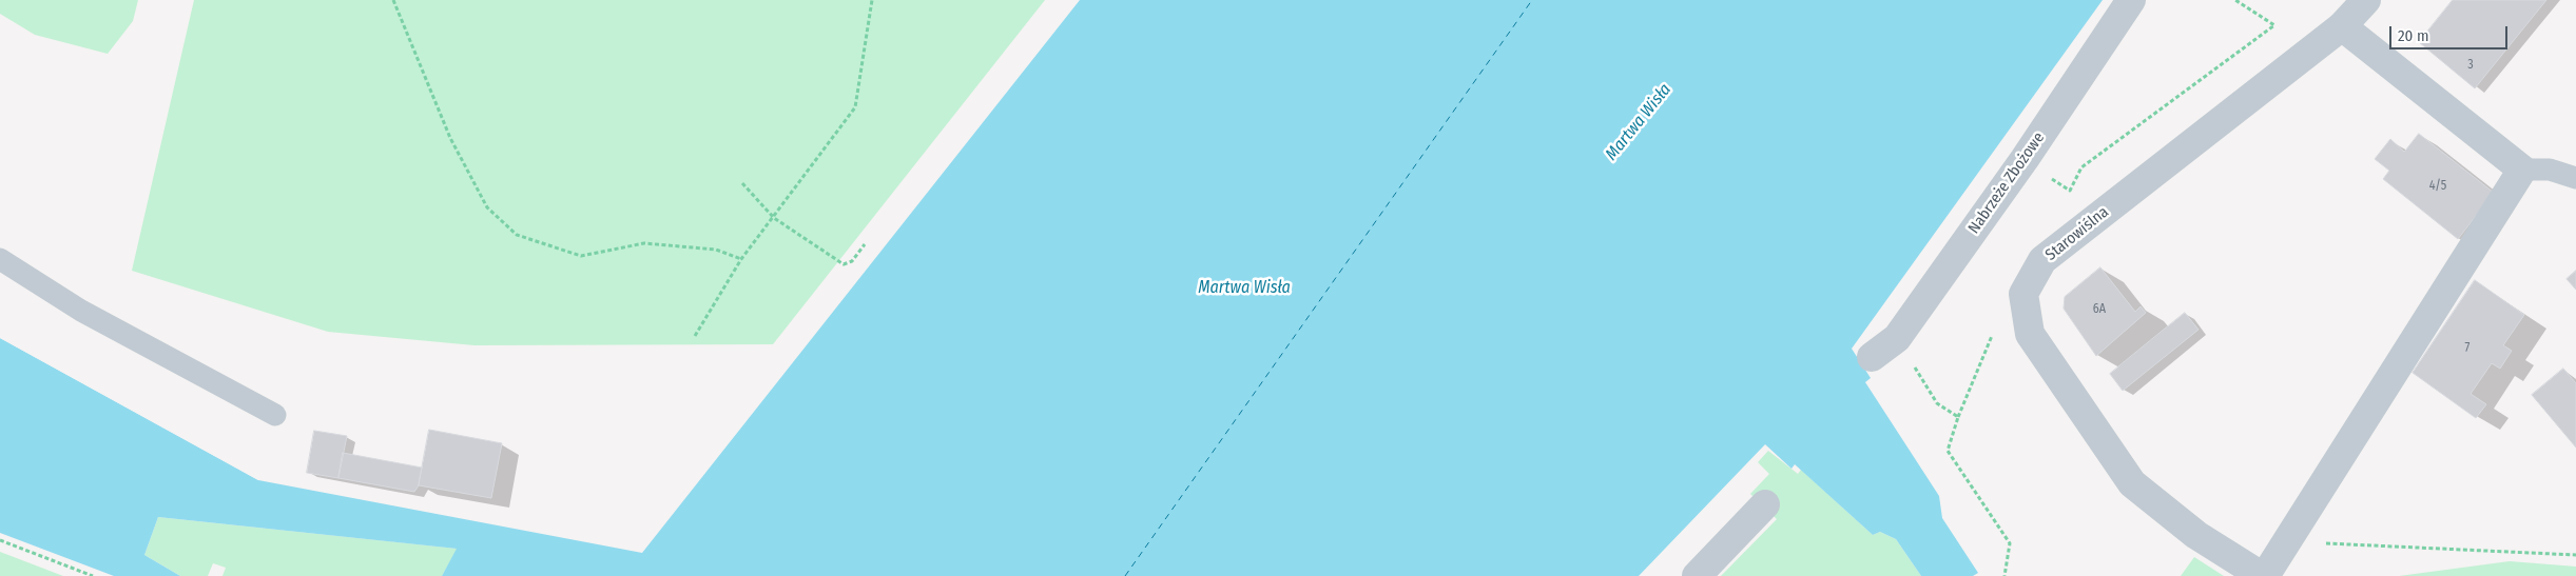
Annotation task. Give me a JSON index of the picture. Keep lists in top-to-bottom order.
{
  "streets": {
    "street": ["Nabrzeże Zbożowe", "Starowiślna"]
  },
  "water": ["Martwa Wisła"],
  "house_numbers": [
    "3",
    "4/5",
    "6A",
    "7"
  ],
  "scale_bar": "20 m"
}
